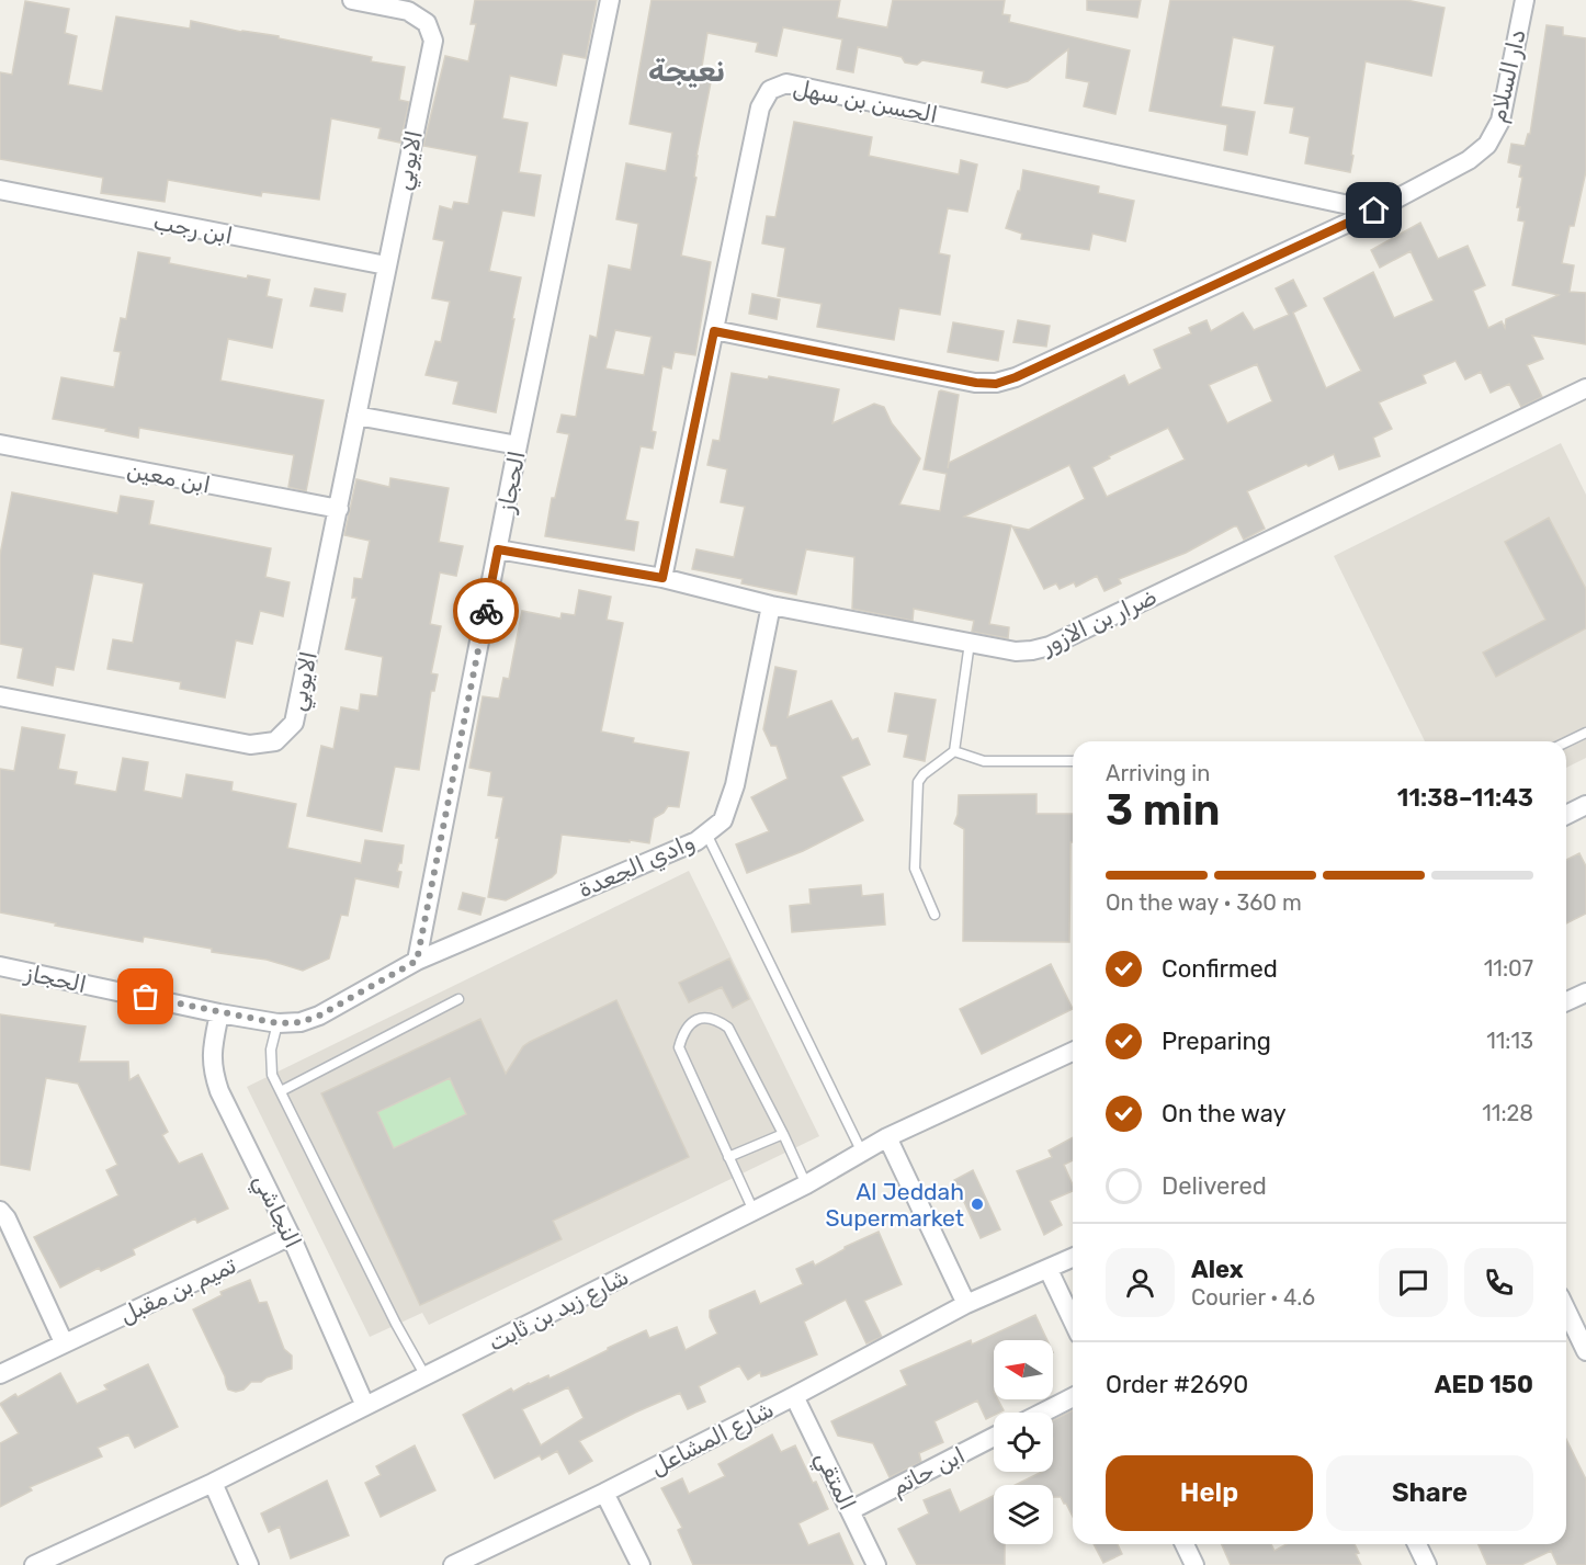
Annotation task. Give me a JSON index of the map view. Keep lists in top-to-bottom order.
{
  "streets": {
    "street": [
      "دار السلام",
      "الحسن بن سهل",
      "الايوبي",
      "ابن رجب",
      "ابن معين",
      "الحجاز",
      "ضرار بن الازور",
      "وادي الجعدة",
      "النجاشي",
      "تميم بن مقبل",
      "شارع زيد بن ثابت",
      "شارع المشاعل",
      "ابن حاتم",
      "المتقي"
    ]
  },
  "crossings": [
    ["دار السلام", "الحسن بن سهل"],
    ["الحسن بن سهل", "ضرار بن الازور"],
    ["الايوبي", "ابن رجب"],
    ["الايوبي", "ابن معين"],
    ["الحجاز", "ضرار بن الازور"],
    ["الحجاز", "وادي الجعدة"],
    ["الحجاز", "النجاشي"],
    ["ضرار بن الازور", "وادي الجعدة"],
    ["النجاشي", "تميم بن مقبل"],
    ["النجاشي", "شارع زيد بن ثابت"],
    ["شارع المشاعل", "المتقي"],
    ["ابن حاتم", "المتقي"]
  ],
  "districts": ["نعيجة"],
  "places": ["Al Jeddah Supermarket"],
  "north": "left",
  "page": {
    "heading": ["3 min", "Arriving in", "11:38–11:43"],
    "panel": [
      "Alex",
      "Courier · 4.6",
      "Order #2690",
      "AED 150"
    ],
    "bar": "On the way · 360 m",
    "list": [
      ["Confirmed", "11:07"],
      ["Preparing", "11:13"],
      ["On the way", "11:28"],
      "Delivered"
    ],
    "buttons": ["Help", "Share"]
  }
}
